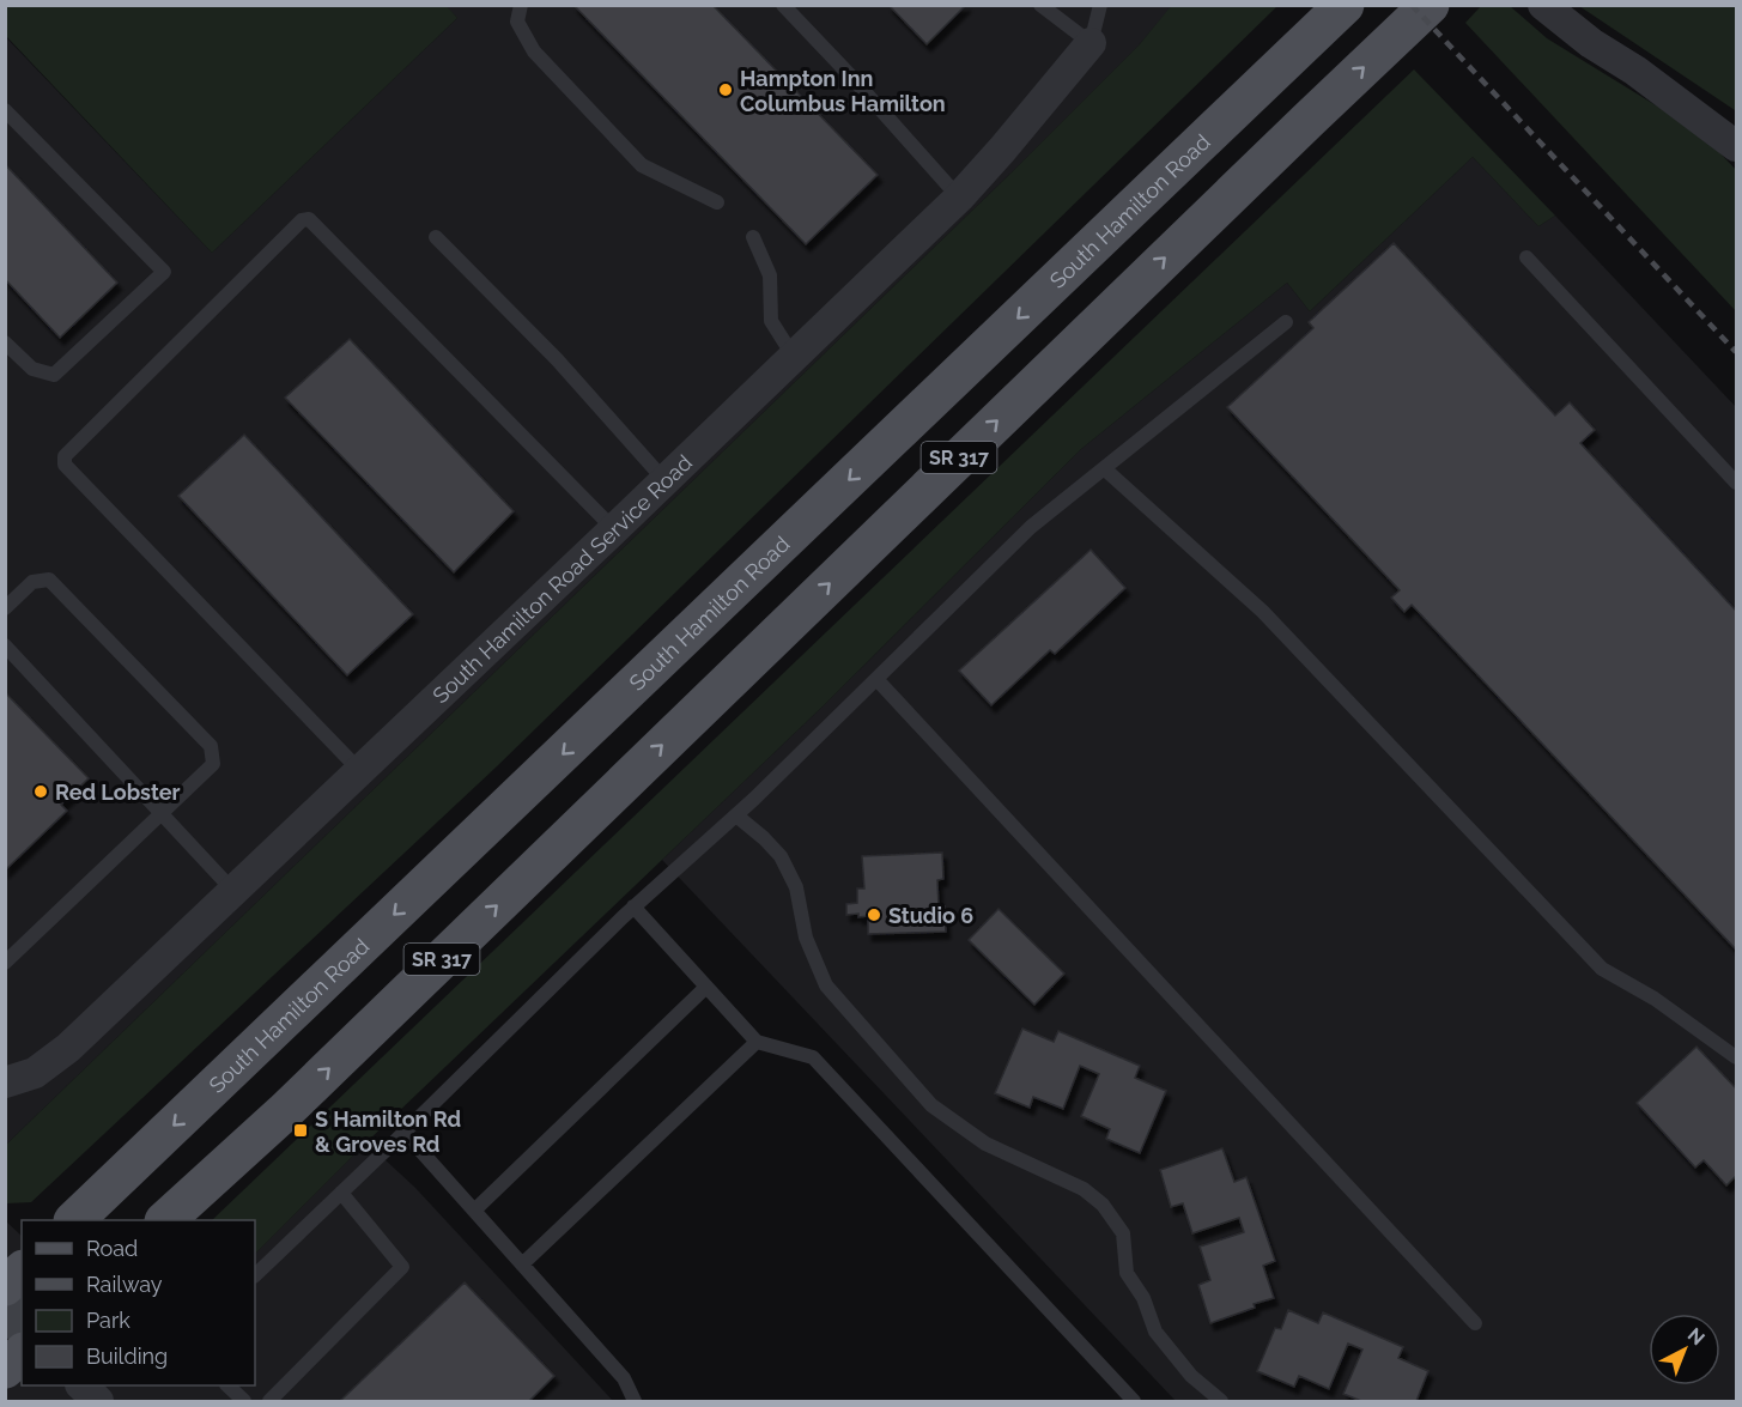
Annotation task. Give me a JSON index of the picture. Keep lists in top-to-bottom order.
{
  "streets": {
    "main road": ["South Hamilton Road", "SR 317"],
    "street": ["South Hamilton Road Service Road"]
  },
  "places": {
    "other": ["Hampton Inn Columbus Hamilton", "Red Lobster", "Studio 6"],
    "transit": ["S Hamilton Rd & Groves Rd"]
  },
  "legend": [
    "Road",
    "Railway",
    "Park",
    "Building"
  ],
  "north": "top right"
}
